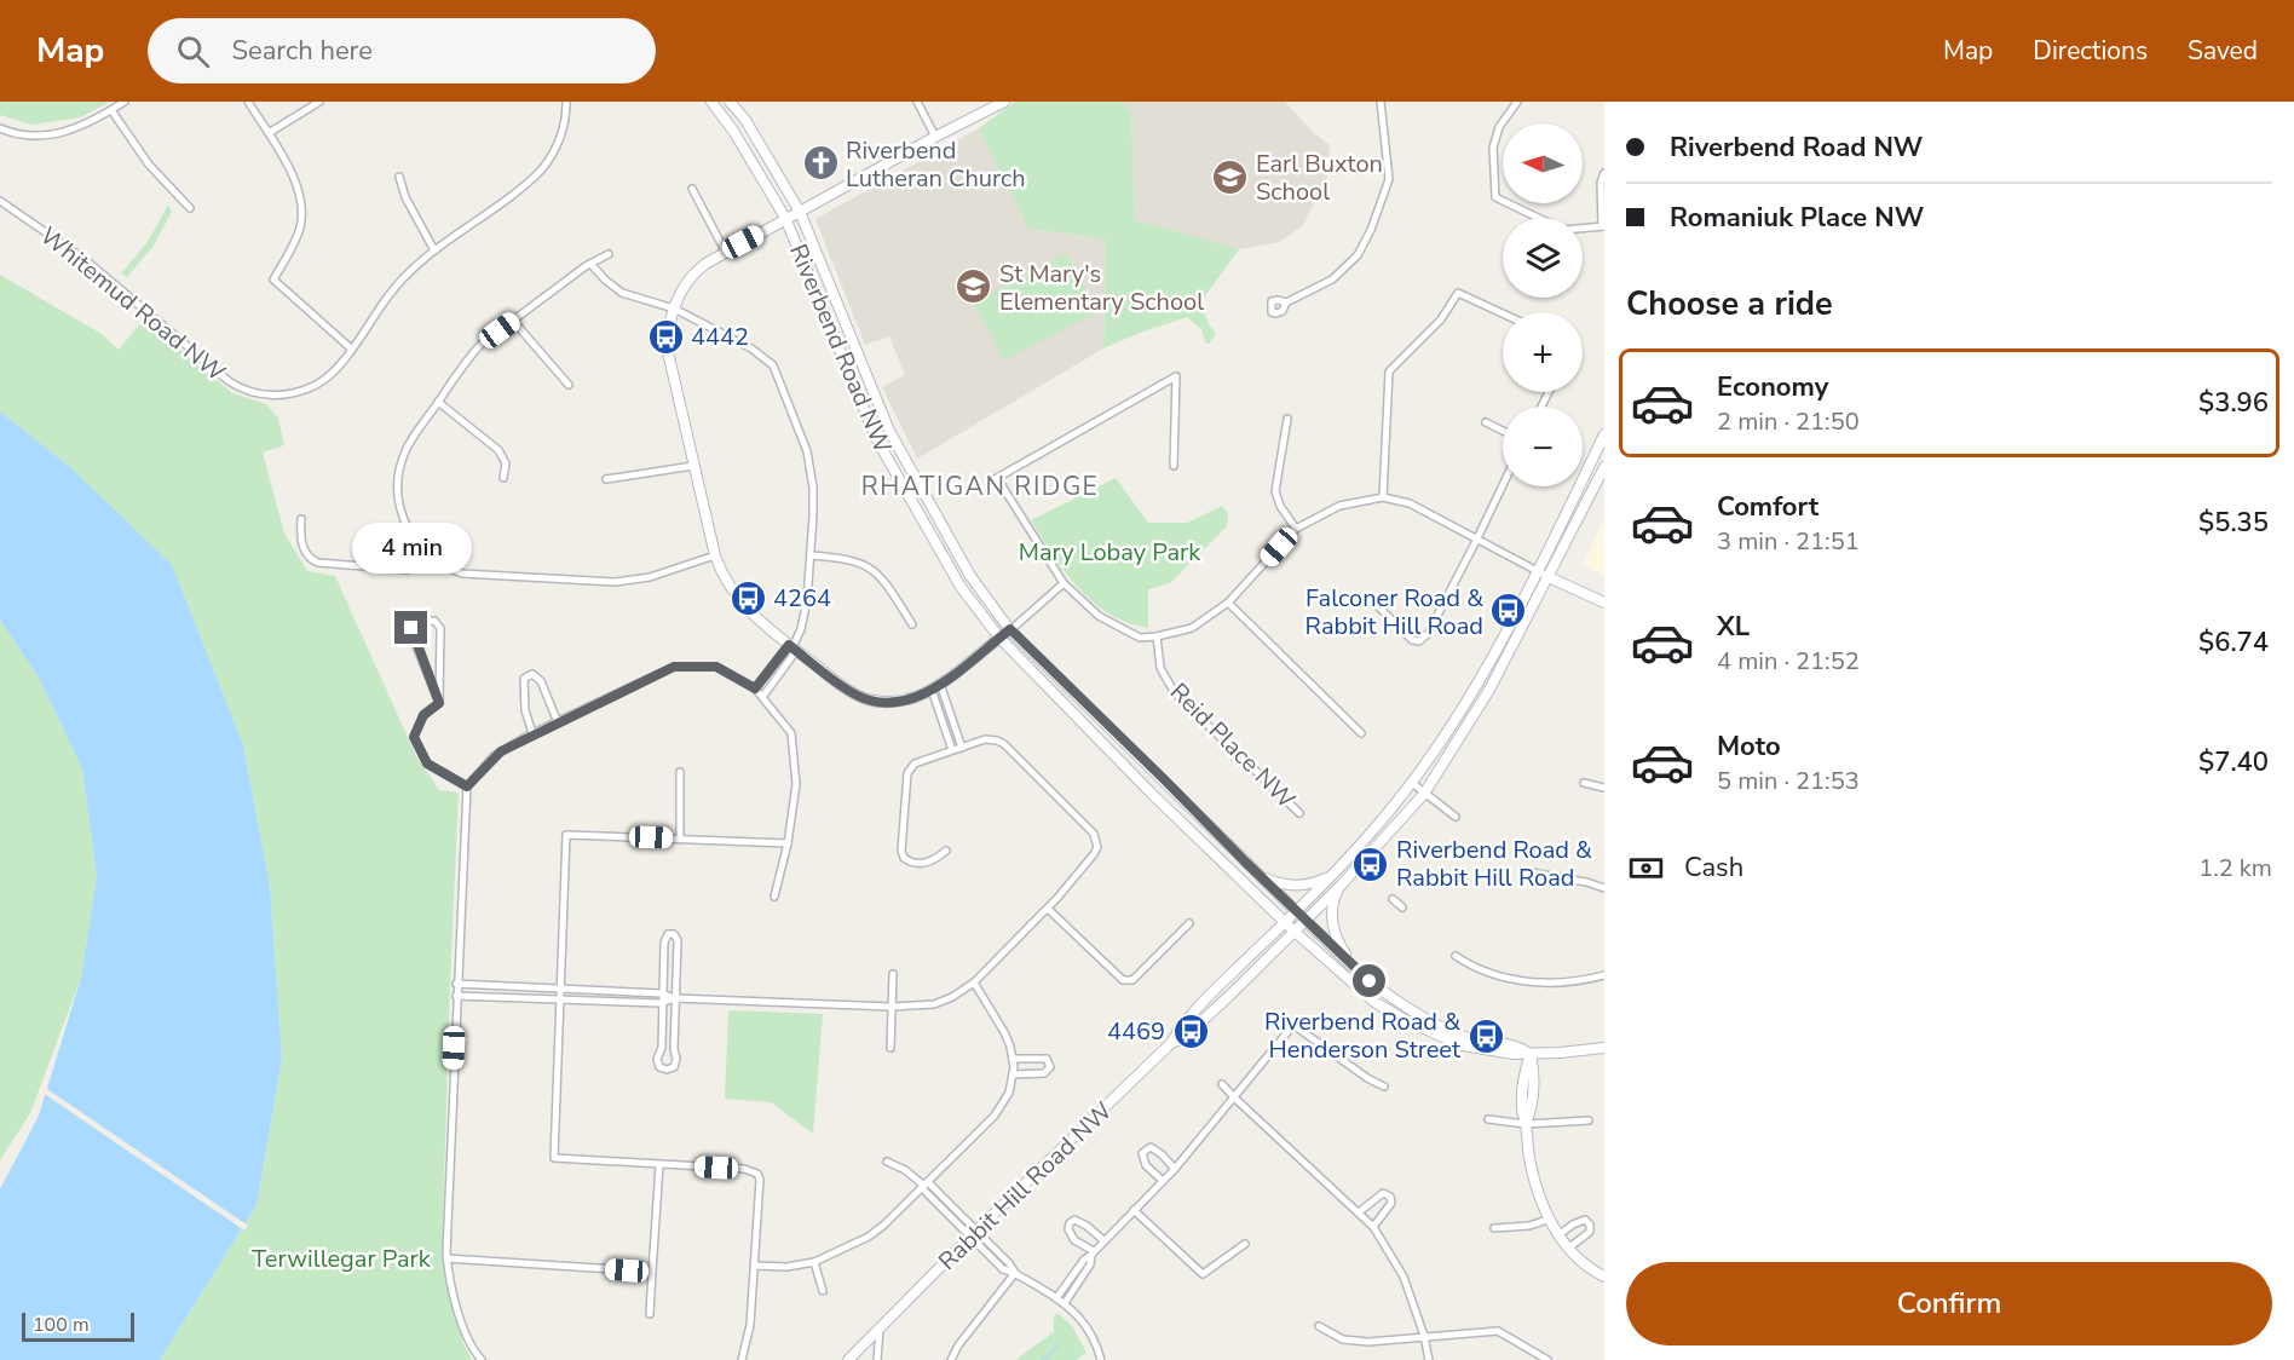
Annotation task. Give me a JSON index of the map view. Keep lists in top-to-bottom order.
{
  "streets": {
    "main road": ["Riverbend Road NW", "Rabbit Hill Road NW"],
    "street": ["Whitemud Road NW", "Reid Place NW"]
  },
  "crossings": [
    ["Riverbend Road NW", "Rabbit Hill Road NW"]
  ],
  "districts": ["RHATIGAN RIDGE"],
  "parks": ["Mary Lobay Park", "Terwillegar Park"],
  "places": {
    "church": ["Riverbend Lutheran Church"],
    "school or university": ["Earl Buxton School", "St Mary's Elementary School"],
    "bus stop": [
      "4442",
      "4264",
      "Falconer Road & Rabbit Hill Road",
      "Riverbend Road & Rabbit Hill Road",
      "4469",
      "Riverbend Road & Henderson Street"
    ]
  },
  "scale_bar": "100 m",
  "north": "left",
  "page": {
    "header": "Map",
    "search": "Search here",
    "nav": ["Map", "Directions", "Saved"],
    "banner": ["Riverbend Road NW", "Romaniuk Place NW"],
    "map_buttons": ["+", "−"],
    "heading": "Choose a ride",
    "list": [
      {
        "name": "Economy",
        "note": "2 min · 21:50",
        "value": "$3.96"
      },
      {
        "name": "Comfort",
        "note": "3 min · 21:51",
        "value": "$5.35"
      },
      {
        "name": "XL",
        "note": "4 min · 21:52",
        "value": "$6.74"
      },
      {
        "name": "Moto",
        "note": "5 min · 21:53",
        "value": "$7.40"
      }
    ],
    "bubble": "4 min",
    "pay": ["Cash", "1.2 km"],
    "buttons": "Confirm",
    "scale": "100 m"
  }
}
